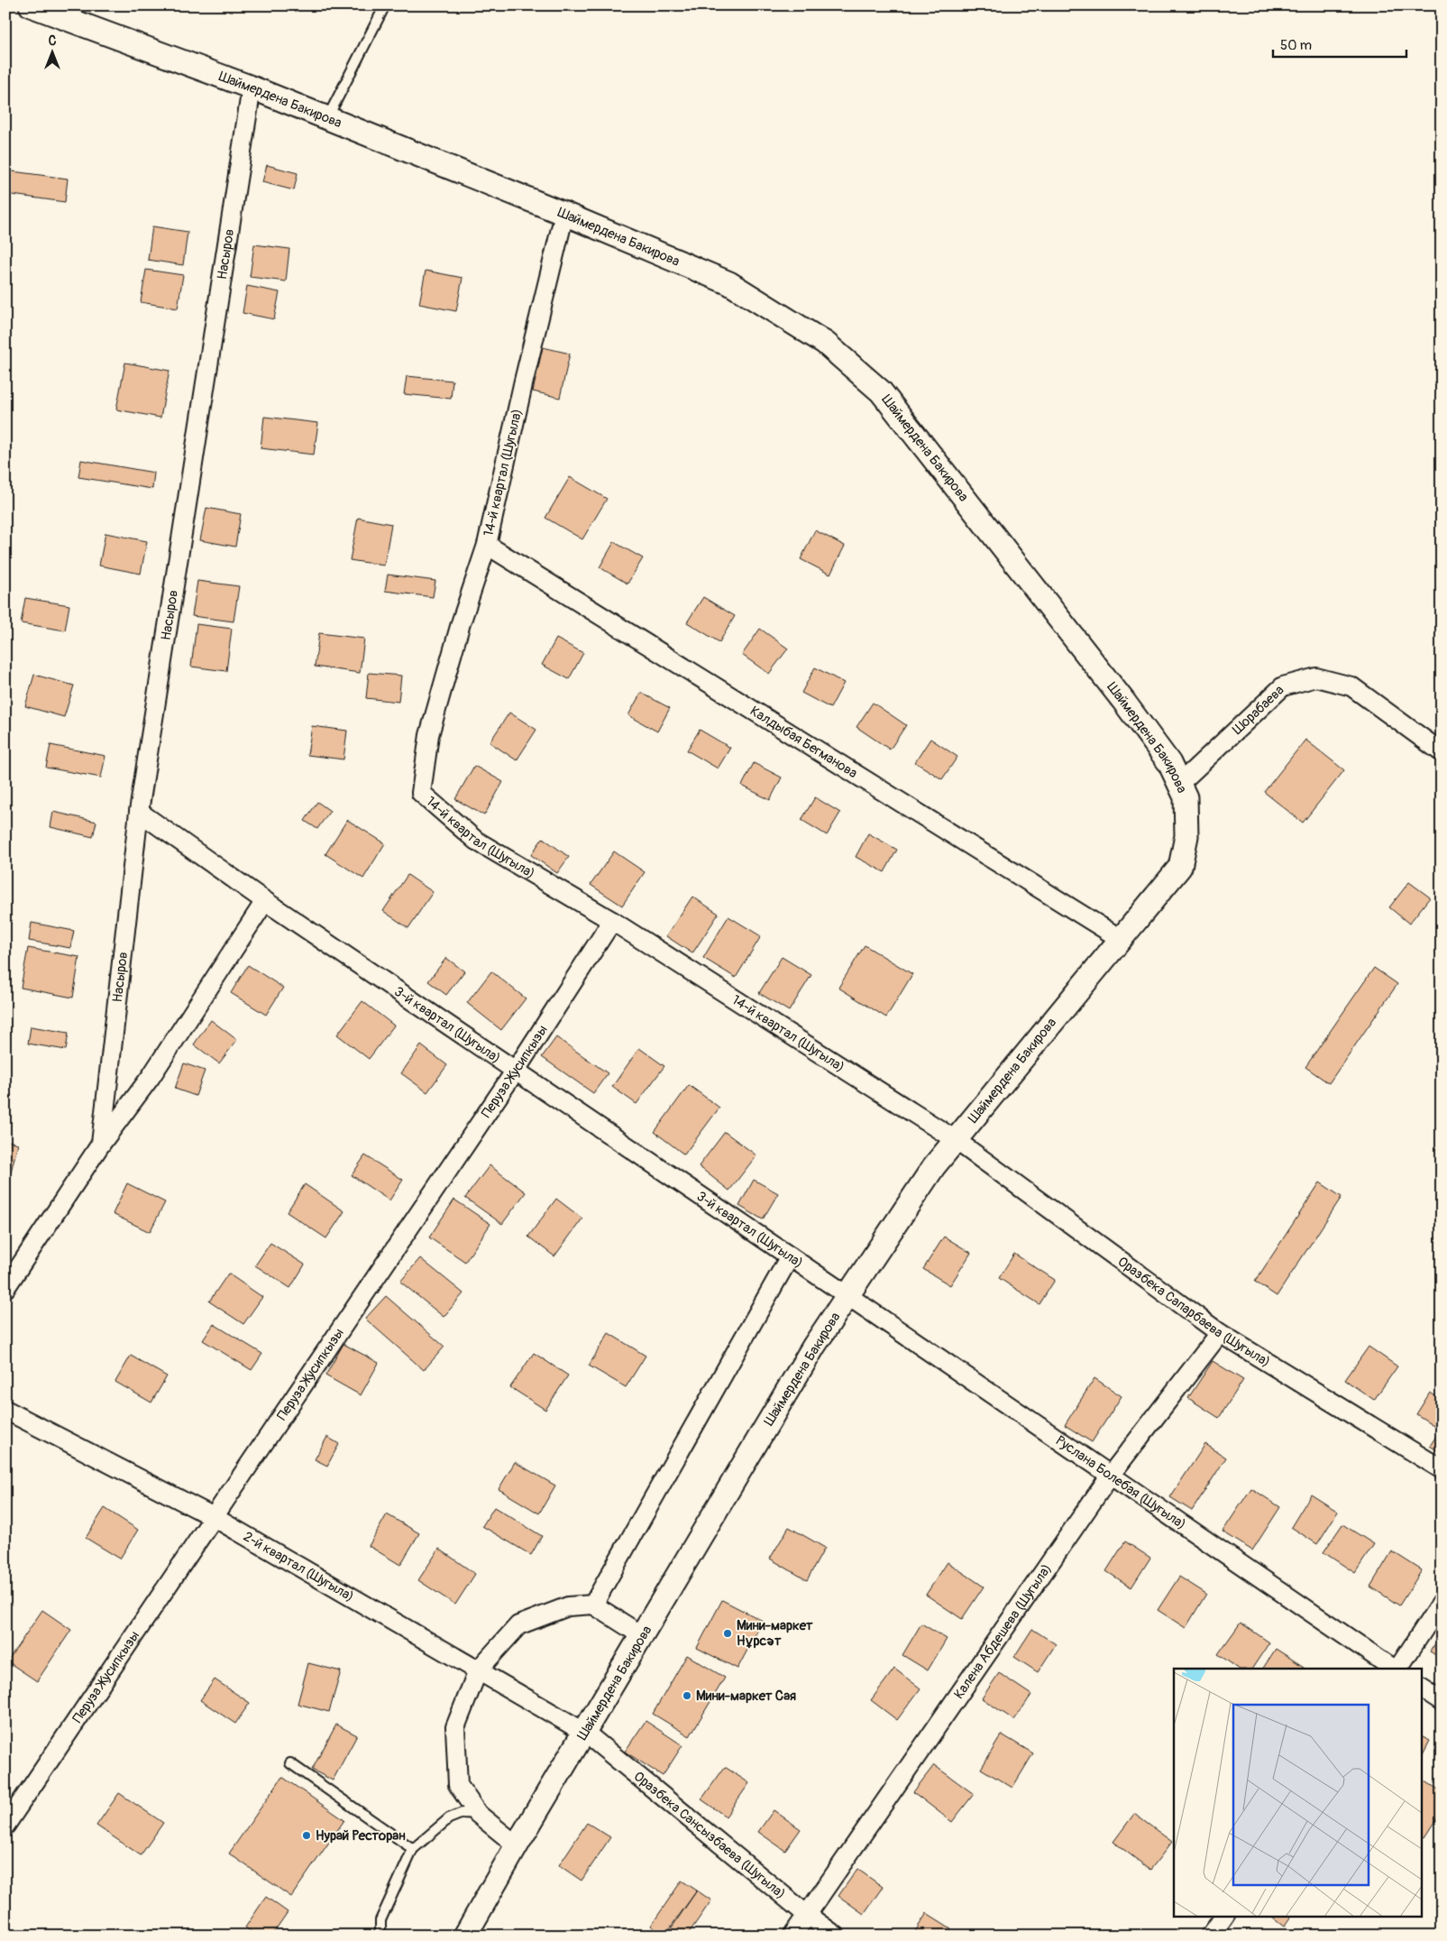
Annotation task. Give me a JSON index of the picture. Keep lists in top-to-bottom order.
{
  "streets": {
    "street": [
      "Шаймердена Бакирова",
      "Насыров",
      "14-й квартал (Шугыла)",
      "Шорабаева",
      "Калдыбая Бегманова",
      "3-й квартал (Шугыла)",
      "Перуза Жусипкызы",
      "Оразбека Сапарбаева (Шугыла)",
      "Руслана Болебая (Шугыла)",
      "2-й квартал (Шугыла)",
      "Калена Абдешева (Шугыла)",
      "Оразбека Сансызбаева (Шугыла)"
    ]
  },
  "crossings": [
    ["Шаймердена Бакирова", "Насыров"],
    ["Шаймердена Бакирова", "14-й квартал (Шугыла)"],
    ["Шаймердена Бакирова", "Шорабаева"],
    ["Шаймердена Бакирова", "Калдыбая Бегманова"],
    ["Шаймердена Бакирова", "3-й квартал (Шугыла)"],
    ["Шаймердена Бакирова", "Оразбека Сапарбаева (Шугыла)"],
    ["Шаймердена Бакирова", "Руслана Болебая (Шугыла)"],
    ["Шаймердена Бакирова", "2-й квартал (Шугыла)"],
    ["Шаймердена Бакирова", "Оразбека Сансызбаева (Шугыла)"],
    ["Насыров", "3-й квартал (Шугыла)"],
    ["14-й квартал (Шугыла)", "Калдыбая Бегманова"],
    ["14-й квартал (Шугыла)", "Перуза Жусипкызы"],
    ["14-й квартал (Шугыла)", "Оразбека Сапарбаева (Шугыла)"],
    ["3-й квартал (Шугыла)", "Перуза Жусипкызы"],
    ["3-й квартал (Шугыла)", "Руслана Болебая (Шугыла)"],
    ["Перуза Жусипкызы", "2-й квартал (Шугыла)"],
    ["Оразбека Сапарбаева (Шугыла)", "Калена Абдешева (Шугыла)"],
    ["Руслана Болебая (Шугыла)", "Калена Абдешева (Шугыла)"],
    ["2-й квартал (Шугыла)", "Оразбека Сансызбаева (Шугыла)"],
    ["Калена Абдешева (Шугыла)", "Оразбека Сансызбаева (Шугыла)"]
  ],
  "places": ["Мини-маркет Нұрсәт", "Мини-маркет Сая", "Нурай Ресторан"],
  "scale_bar": "50 m",
  "north": "top"
}
